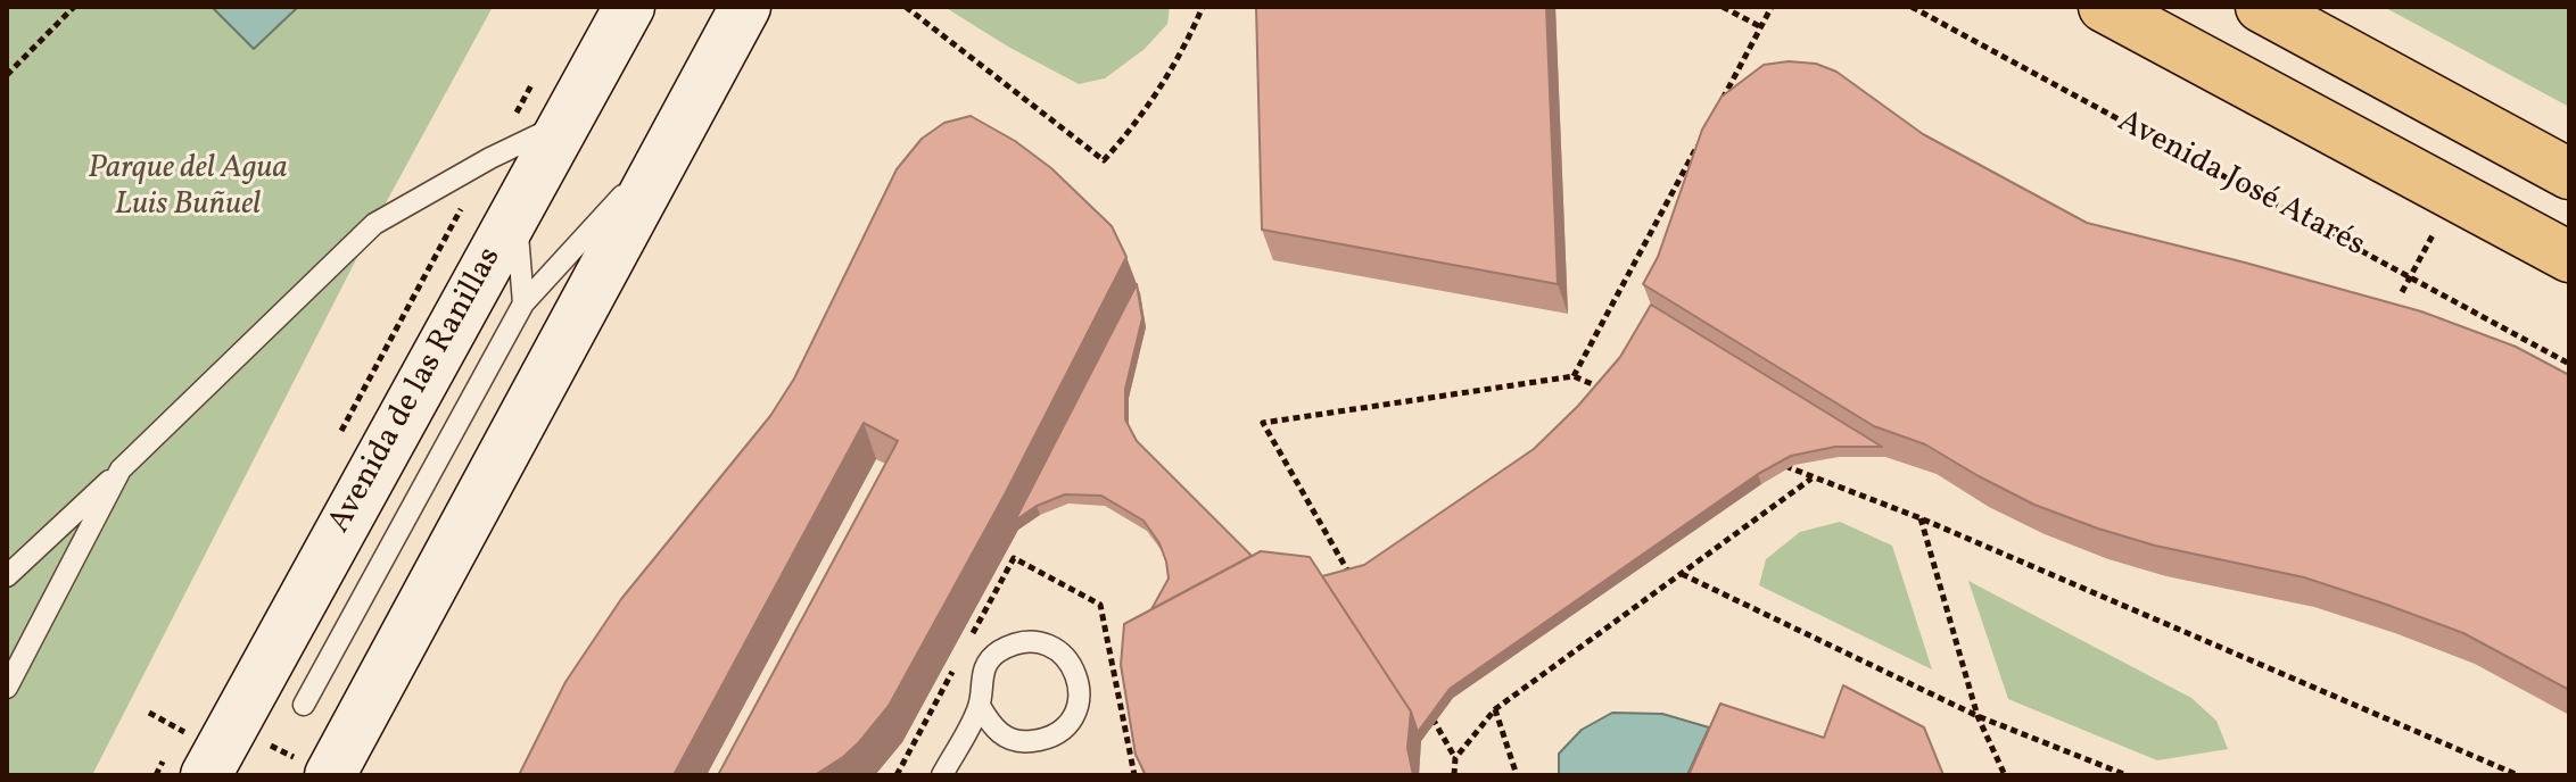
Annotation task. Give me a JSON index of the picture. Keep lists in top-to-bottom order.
{
  "streets": {
    "main road": ["Avenida de las Ranillas"],
    "path": ["Avenida José Atarés"]
  },
  "parks": ["Parque del Agua Luis Buñuel"]
}
